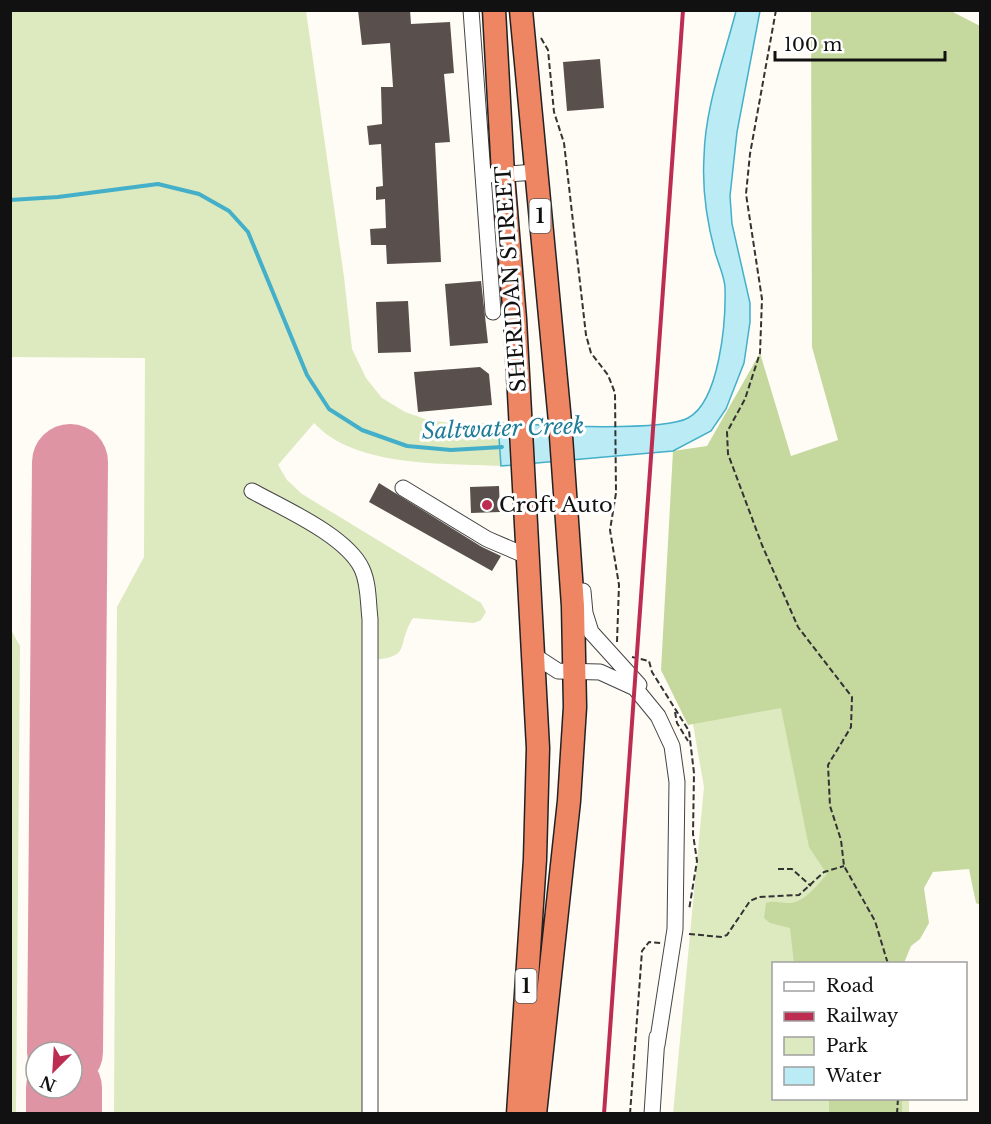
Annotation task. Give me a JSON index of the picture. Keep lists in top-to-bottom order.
{
  "streets": {
    "highway": ["1", "SHERIDAN STREET"]
  },
  "crossings": [
    ["1", "SHERIDAN STREET"]
  ],
  "water": ["Saltwater Creek"],
  "places": ["Croft Auto"],
  "legend": [
    "Road",
    "Railway",
    "Park",
    "Water"
  ],
  "scale_bar": "100 m",
  "north": "bottom left"
}
